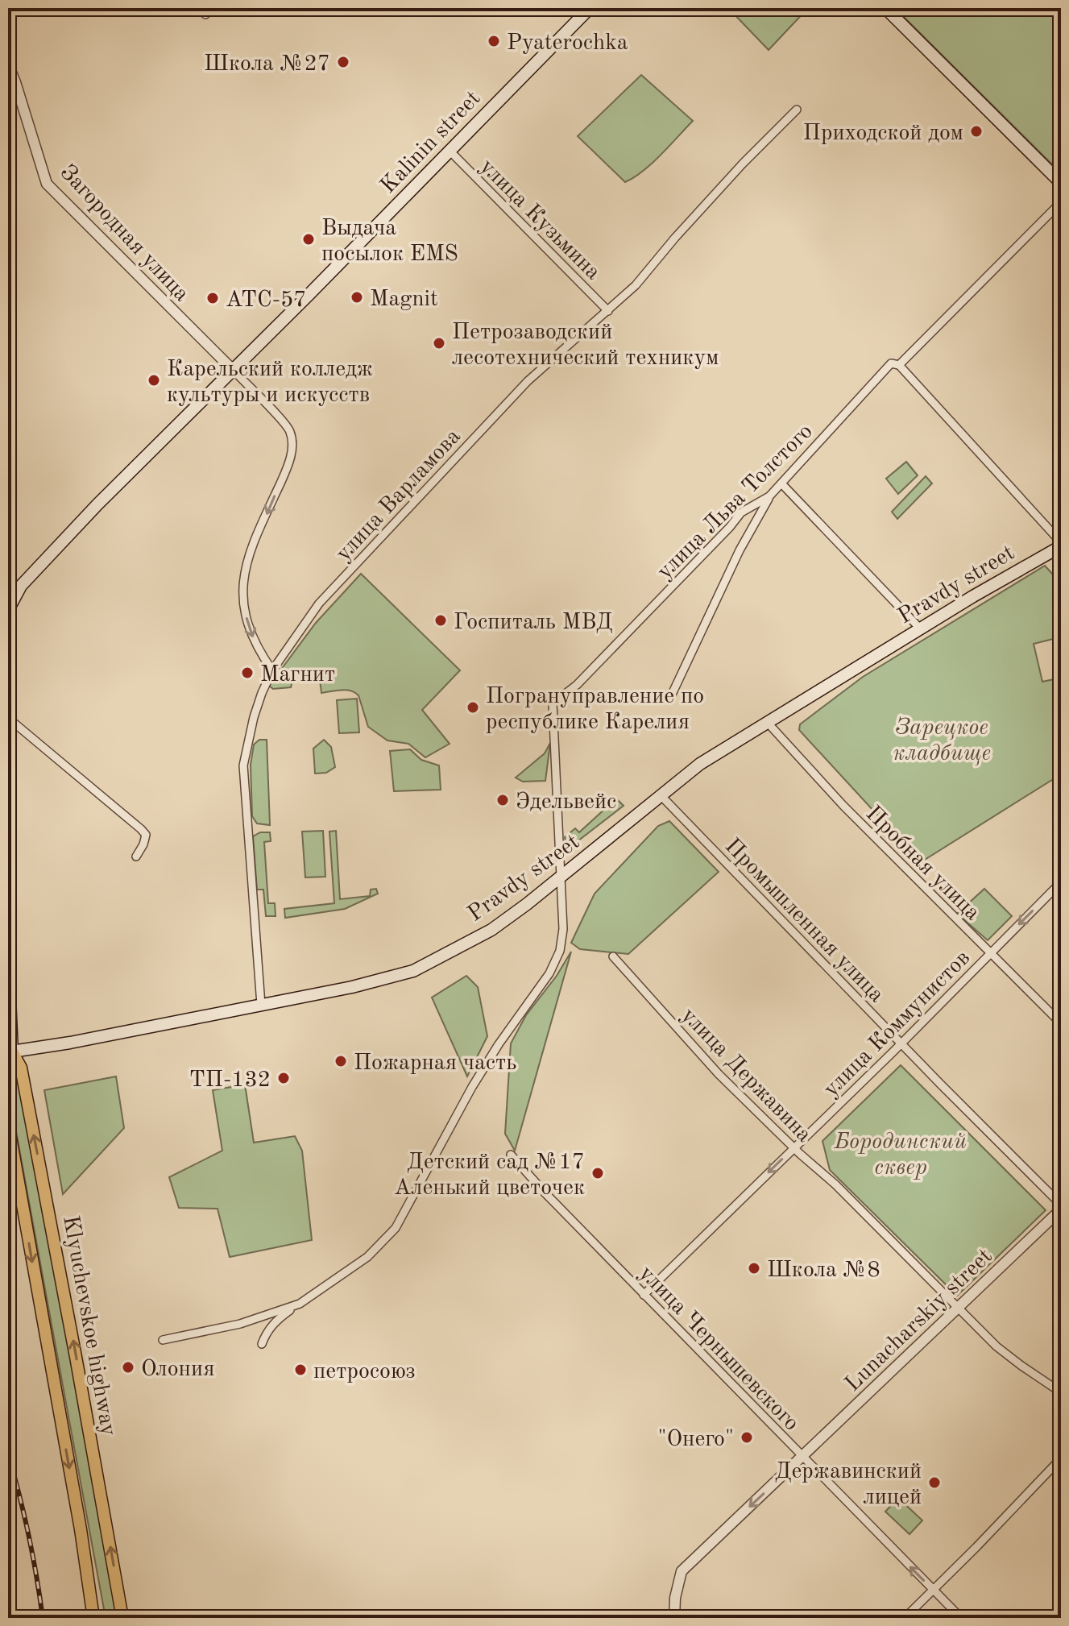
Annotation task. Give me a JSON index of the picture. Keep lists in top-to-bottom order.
{
  "streets": {
    "main road": ["Kalinin street", "Pravdy street", "Klyuchevskoe highway"],
    "street": [
      "улица Кузьмина",
      "Загородная улица",
      "улица Варламова",
      "улица Льва Толстого",
      "Пробная улица",
      "Промышленная улица",
      "улица Коммунистов",
      "улица Державина",
      "Lunacharskiy street",
      "улица Чернышевского"
    ]
  },
  "crossings": [
    ["Kalinin street", "улица Кузьмина"],
    ["Kalinin street", "Загородная улица"],
    ["улица Кузьмина", "улица Варламова"],
    ["улица Варламова", "Pravdy street"],
    ["улица Льва Толстого", "Pravdy street"],
    ["Pravdy street", "Пробная улица"],
    ["Pravdy street", "Промышленная улица"],
    ["Pravdy street", "Klyuchevskoe highway"],
    ["Пробная улица", "улица Коммунистов"],
    ["Промышленная улица", "улица Коммунистов"],
    ["Промышленная улица", "Lunacharskiy street"],
    ["улица Коммунистов", "улица Державина"],
    ["улица Коммунистов", "улица Чернышевского"],
    ["улица Державина", "Lunacharskiy street"],
    ["Lunacharskiy street", "улица Чернышевского"]
  ],
  "one_way": ["улица Коммунистов", "Lunacharskiy street"],
  "parks": ["Зарецкое кладбище", "Бородинский сквер"],
  "places": [
    "Pyaterochka",
    "Школа №27",
    "Приходской дом",
    "Выдача посылок EMS",
    "Magnit",
    "АТС-57",
    "Петрозаводский лесотехнический техникум",
    "Карельский колледж культуры и искусств",
    "Госпиталь МВД",
    "Магнит",
    "Погрануправление по республике Карелия",
    "Эдельвейс",
    "Пожарная часть",
    "ТП-132",
    "Детский сад №17 Аленький цветочек",
    "Школа №8",
    "Олония",
    "петросоюз",
    "\"Онего\"",
    "Державинский лицей"
  ]
}
